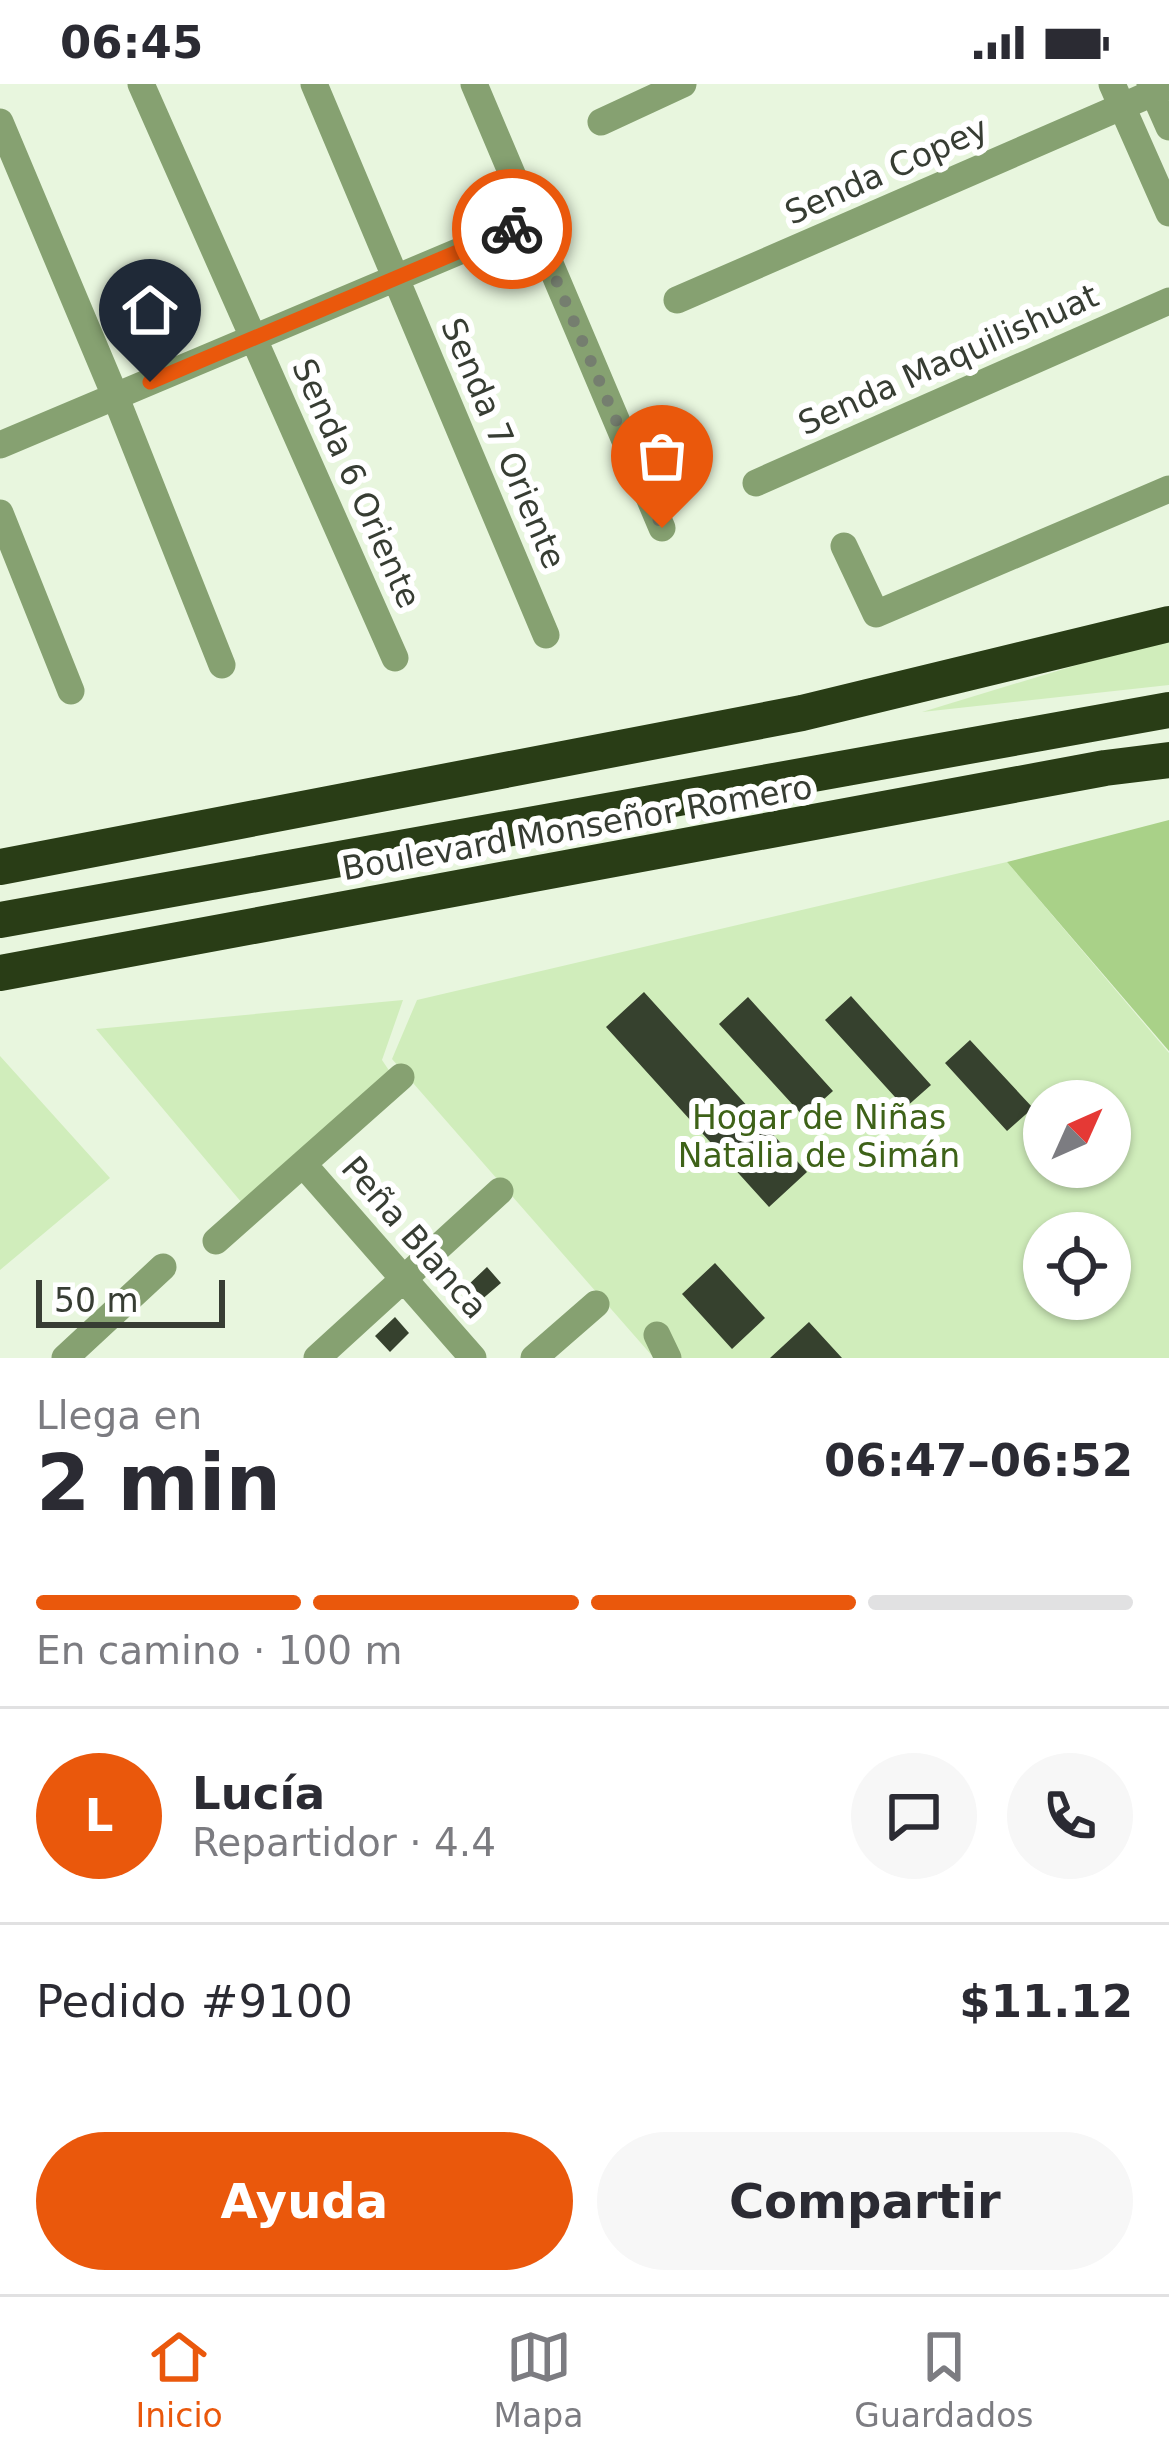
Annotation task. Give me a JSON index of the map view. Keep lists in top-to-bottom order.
{
  "streets": {
    "highway": ["Boulevard Monseñor Romero"],
    "street": [
      "Senda Copey",
      "Senda Maquilishuat",
      "Senda 7 Oriente",
      "Senda 6 Oriente",
      "Peña Blanca"
    ]
  },
  "parks": ["Hogar de Niñas Natalia de Simán"],
  "scale_bar": "50 m",
  "north": "top right",
  "page": {
    "status": "06:45",
    "scale": "50 m",
    "heading": ["2 min", "Llega en", "06:47–06:52"],
    "panel": [
      "Lucía",
      "Repartidor · 4.4",
      "Pedido #9100",
      "$11.12"
    ],
    "bar": "En camino · 100 m",
    "round": "L",
    "buttons": ["Ayuda", "Compartir"],
    "tabs": ["Inicio", "Mapa", "Guardados"]
  }
}
